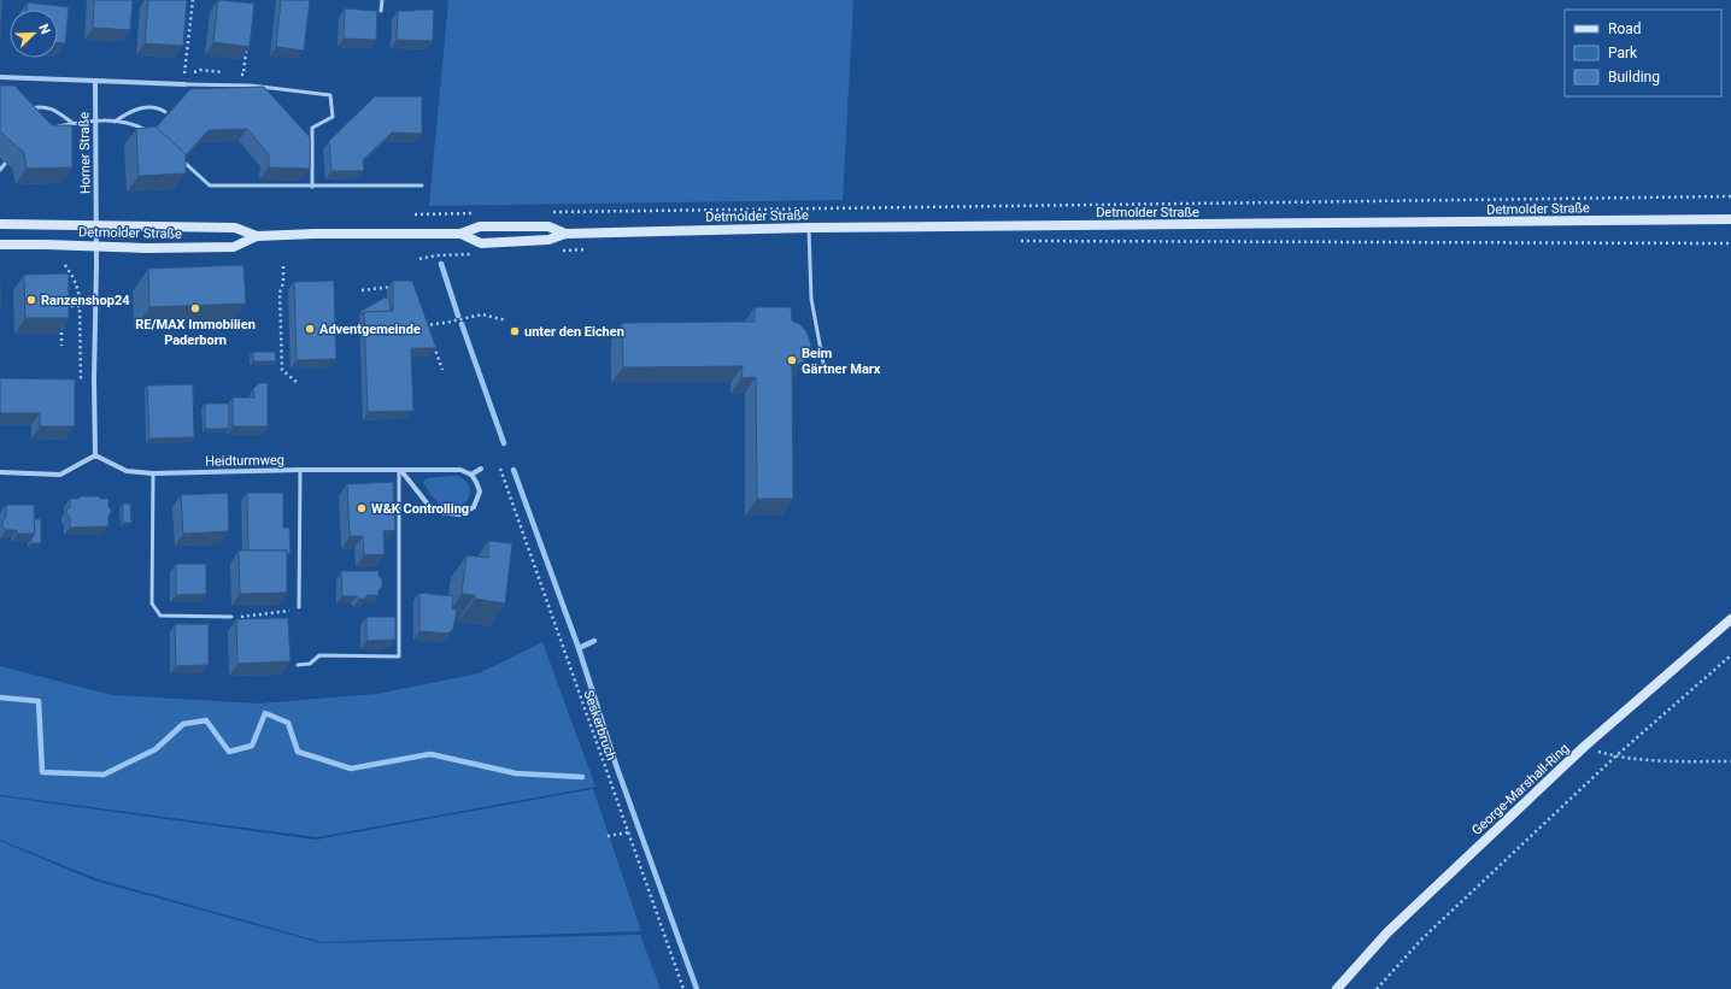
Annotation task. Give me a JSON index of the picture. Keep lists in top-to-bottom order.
{
  "streets": {
    "main road": ["Detmolder Straße", "George-Marshall-Ring"],
    "street": ["Horner Straße", "Heidturmweg"],
    "path": ["Seskerbruch"]
  },
  "crossings": [
    ["Horner Straße", "Detmolder Straße"]
  ],
  "places": [
    "Ranzenshop24",
    "RE/MAX Immobilien Paderborn",
    "Adventgemeinde",
    "unter den Eichen",
    "Beim Gärtner Marx",
    "W&K Controlling"
  ],
  "legend": ["Road", "Park", "Building"],
  "north": "top right"
}
